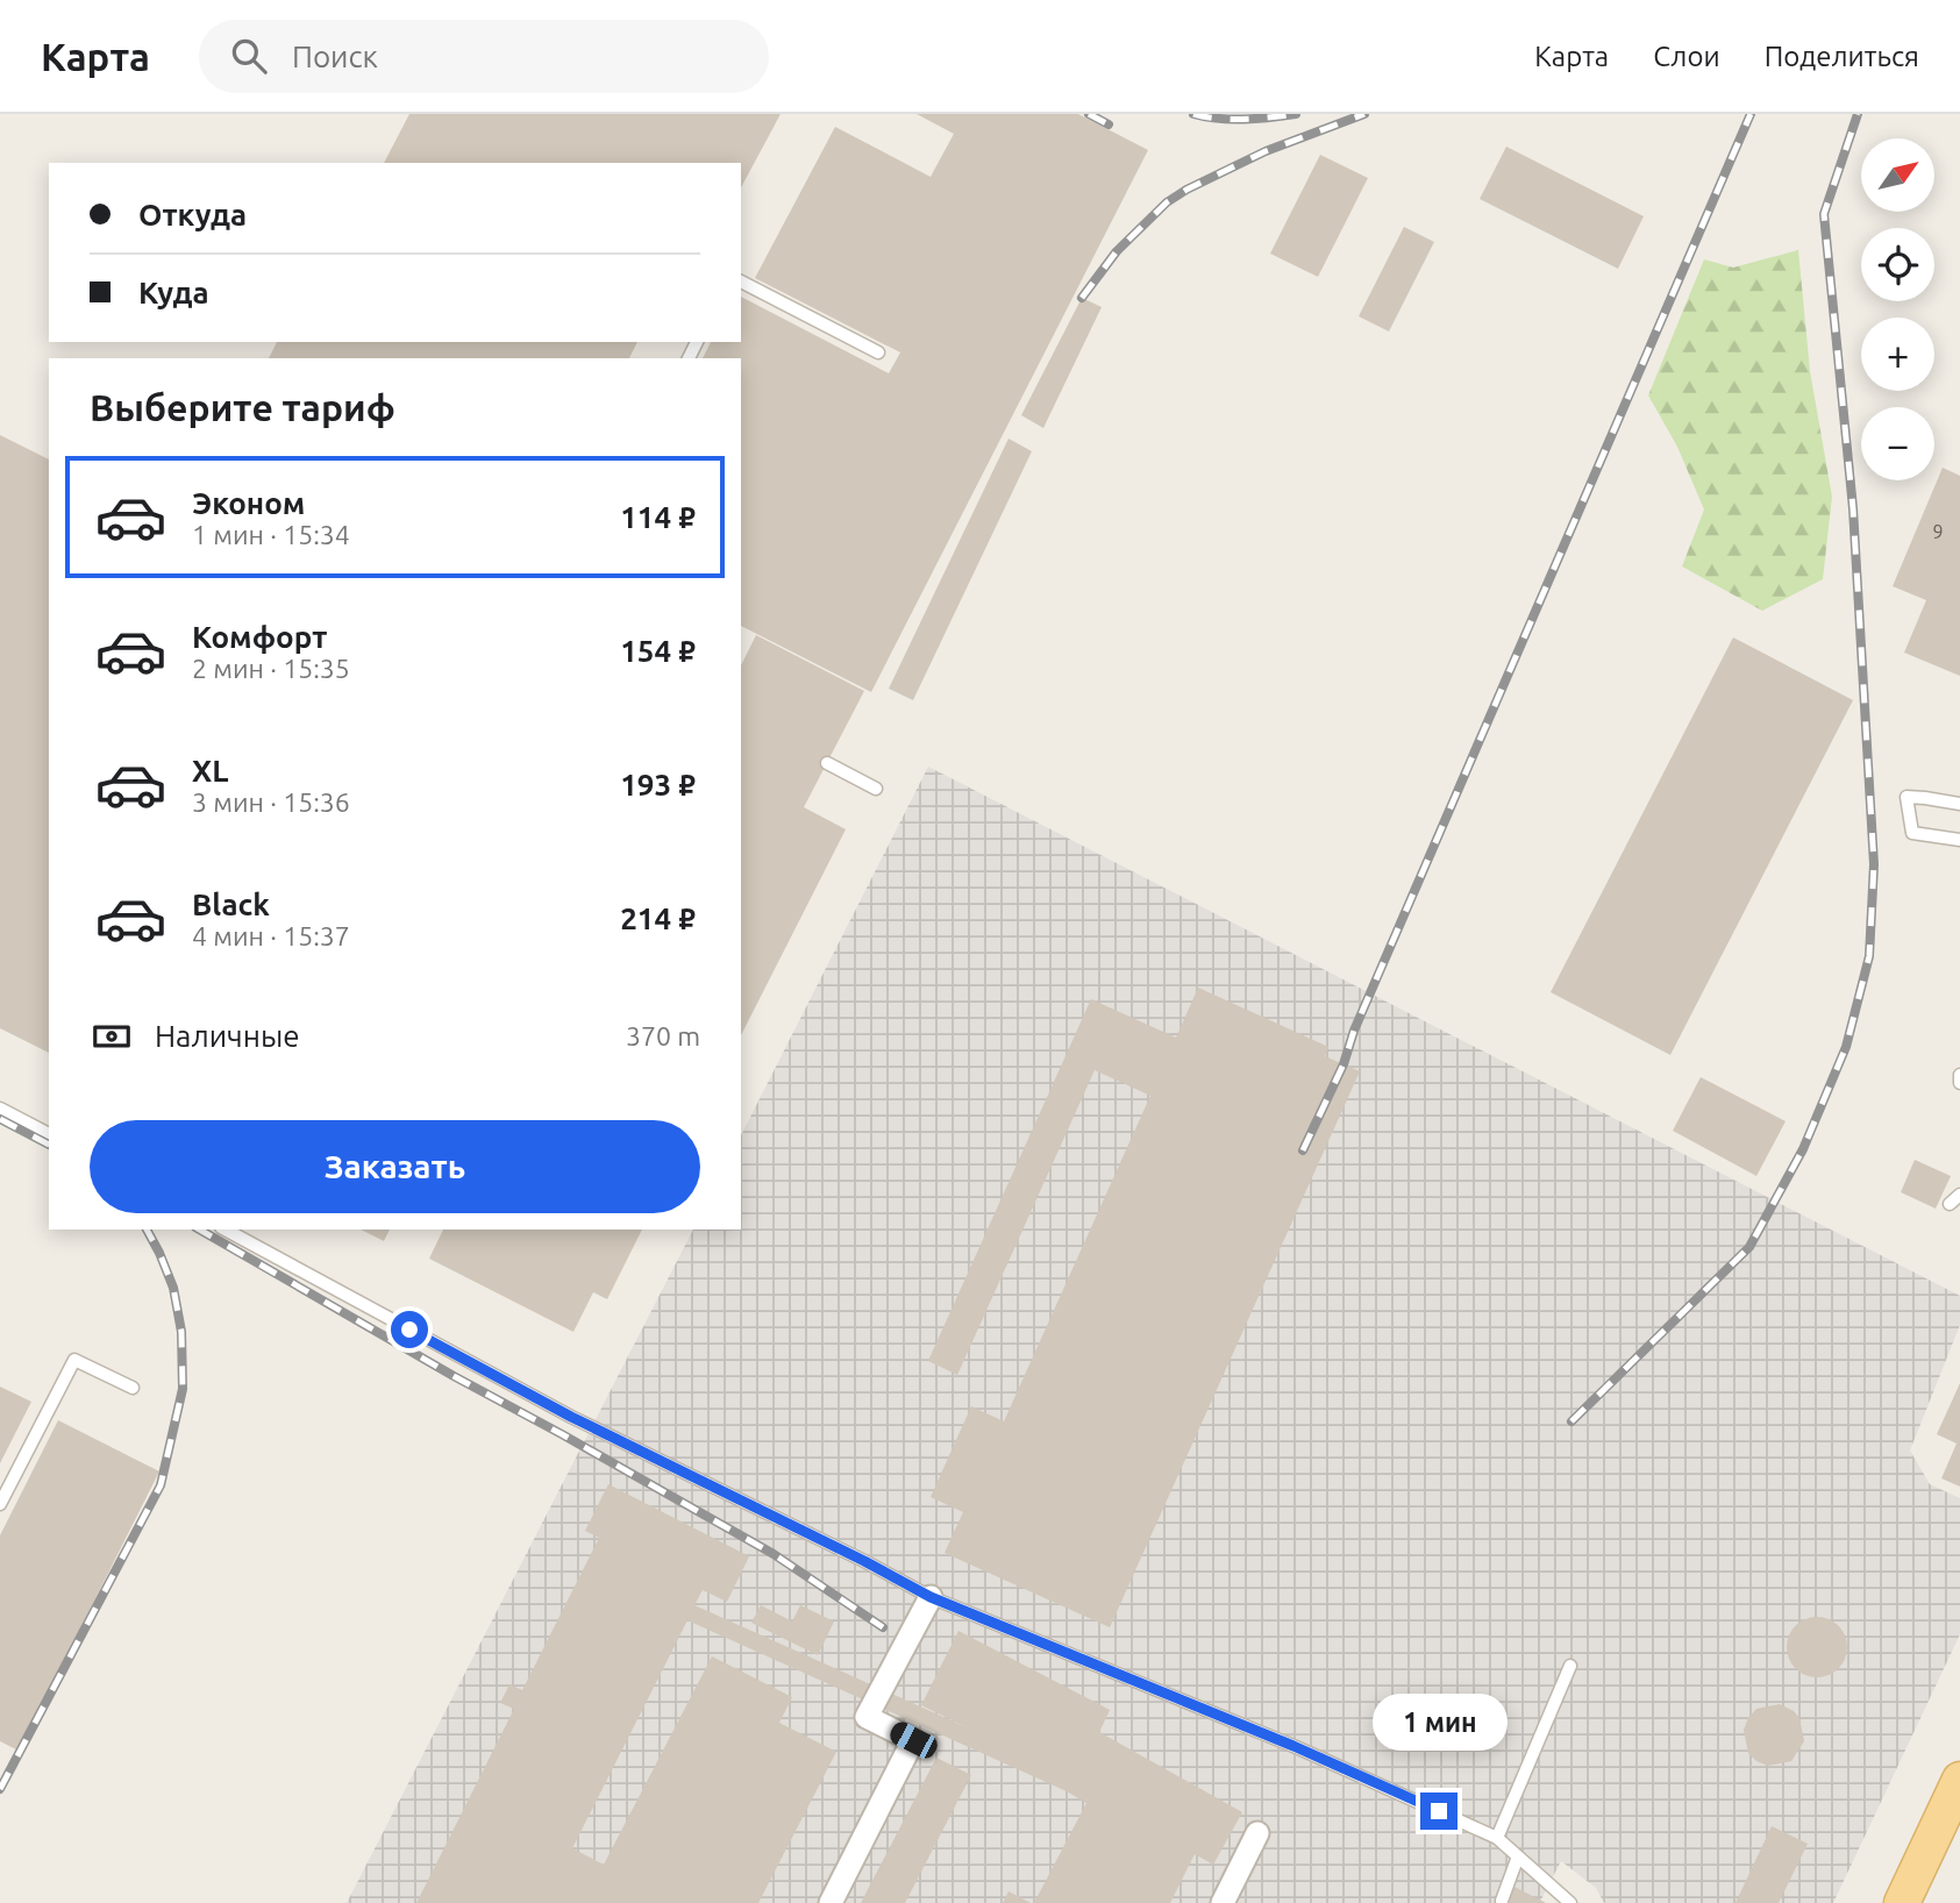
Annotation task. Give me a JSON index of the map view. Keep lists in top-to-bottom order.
{
  "house_numbers": ["9"],
  "north": "top right",
  "page": {
    "header": "Карта",
    "search": "Поиск",
    "nav": ["Карта", "Слои", "Поделиться"],
    "map_buttons": ["+", "−"],
    "banner": ["Откуда", "Куда"],
    "heading": "Выберите тариф",
    "list": [
      {
        "name": "Эконом",
        "note": "1 мин · 15:34",
        "value": "114 ₽"
      },
      {
        "name": "Комфорт",
        "note": "2 мин · 15:35",
        "value": "154 ₽"
      },
      {
        "name": "XL",
        "note": "3 мин · 15:36",
        "value": "193 ₽"
      },
      {
        "name": "Black",
        "note": "4 мин · 15:37",
        "value": "214 ₽"
      }
    ],
    "pay": ["Наличные", "370 m"],
    "buttons": "Заказать",
    "bubble": "1 мин"
  }
}
